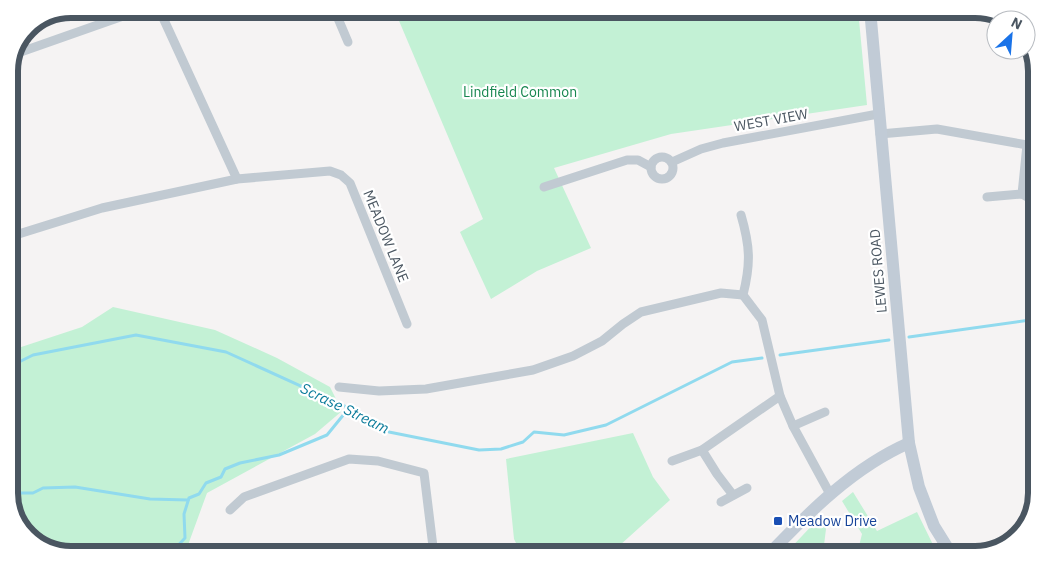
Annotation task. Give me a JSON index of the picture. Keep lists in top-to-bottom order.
{
  "streets": {
    "main road": ["LEWES ROAD"],
    "street": ["WEST VIEW", "MEADOW LANE"]
  },
  "crossings": [
    ["WEST VIEW", "LEWES ROAD"]
  ],
  "water": ["Scrase Stream"],
  "parks": ["Lindfield Common"],
  "places": {
    "transit": ["Meadow Drive"]
  },
  "north": "top right"
}
